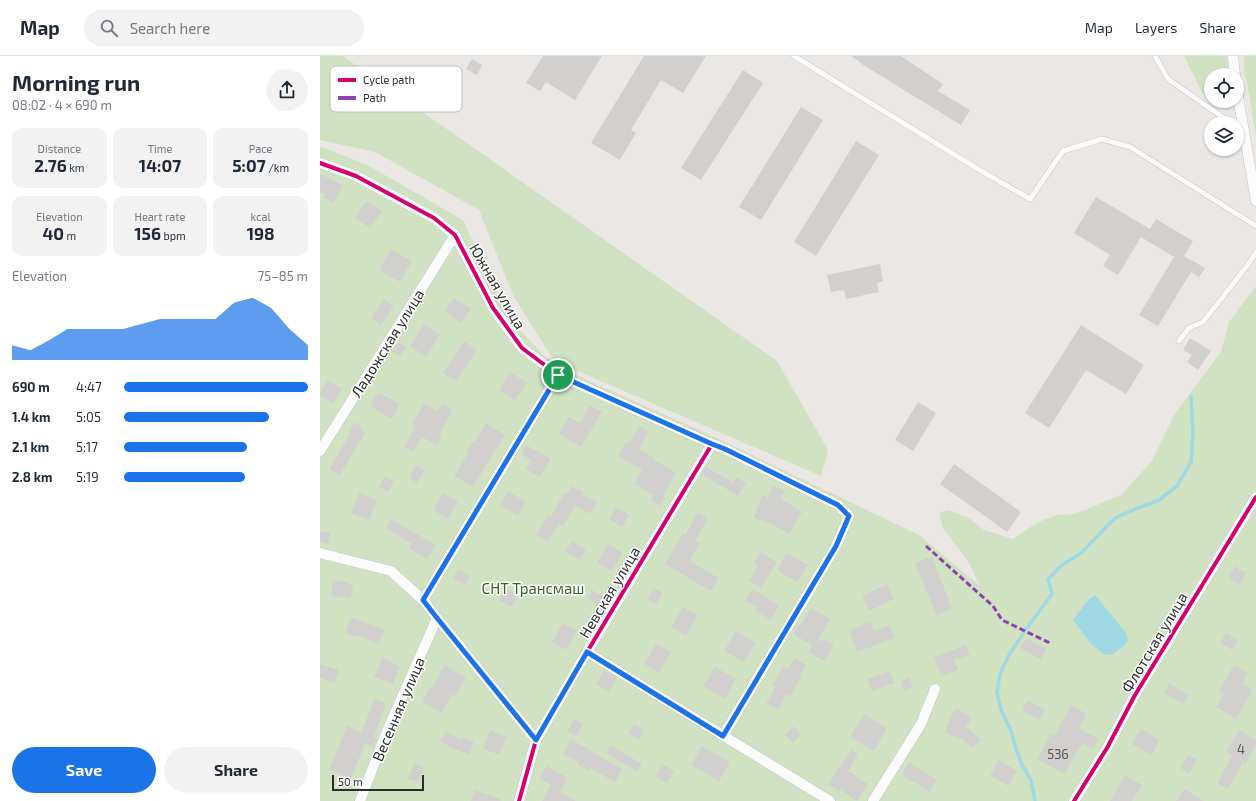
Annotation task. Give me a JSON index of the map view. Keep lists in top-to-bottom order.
{
  "streets": {
    "street": [
      "Южная улица",
      "Ладожская улица",
      "Невская улица",
      "Флотская улица",
      "Весенняя улица"
    ]
  },
  "crossings": [
    ["Южная улица", "Ладожская улица"],
    ["Южная улица", "Невская улица"]
  ],
  "parks": ["СНТ Трансмаш"],
  "house_numbers": ["4", "536"],
  "legend": ["Cycle path", "Path"],
  "scale_bar": "50 m",
  "page": {
    "header": "Map",
    "search": "Search here",
    "nav": ["Map", "Layers", "Share"],
    "heading": ["Morning run", "08:02 · 4 × 690 m"],
    "stats": [
      ["Distance", "2.76 km"],
      ["Time", "14:07"],
      ["Pace", "5:07 /km"],
      ["Elevation", "40 m"],
      ["Heart rate", "156 bpm"],
      ["kcal", "198"]
    ],
    "chart": ["Elevation", "75–85 m"],
    "list": [
      {
        "name": "690 m",
        "note": "4:47"
      },
      {
        "name": "1.4 km",
        "note": "5:05"
      },
      {
        "name": "2.1 km",
        "note": "5:17"
      },
      {
        "name": "2.8 km",
        "note": "5:19"
      }
    ],
    "buttons": ["Save", "Share"],
    "scale": "50 m"
  }
}
